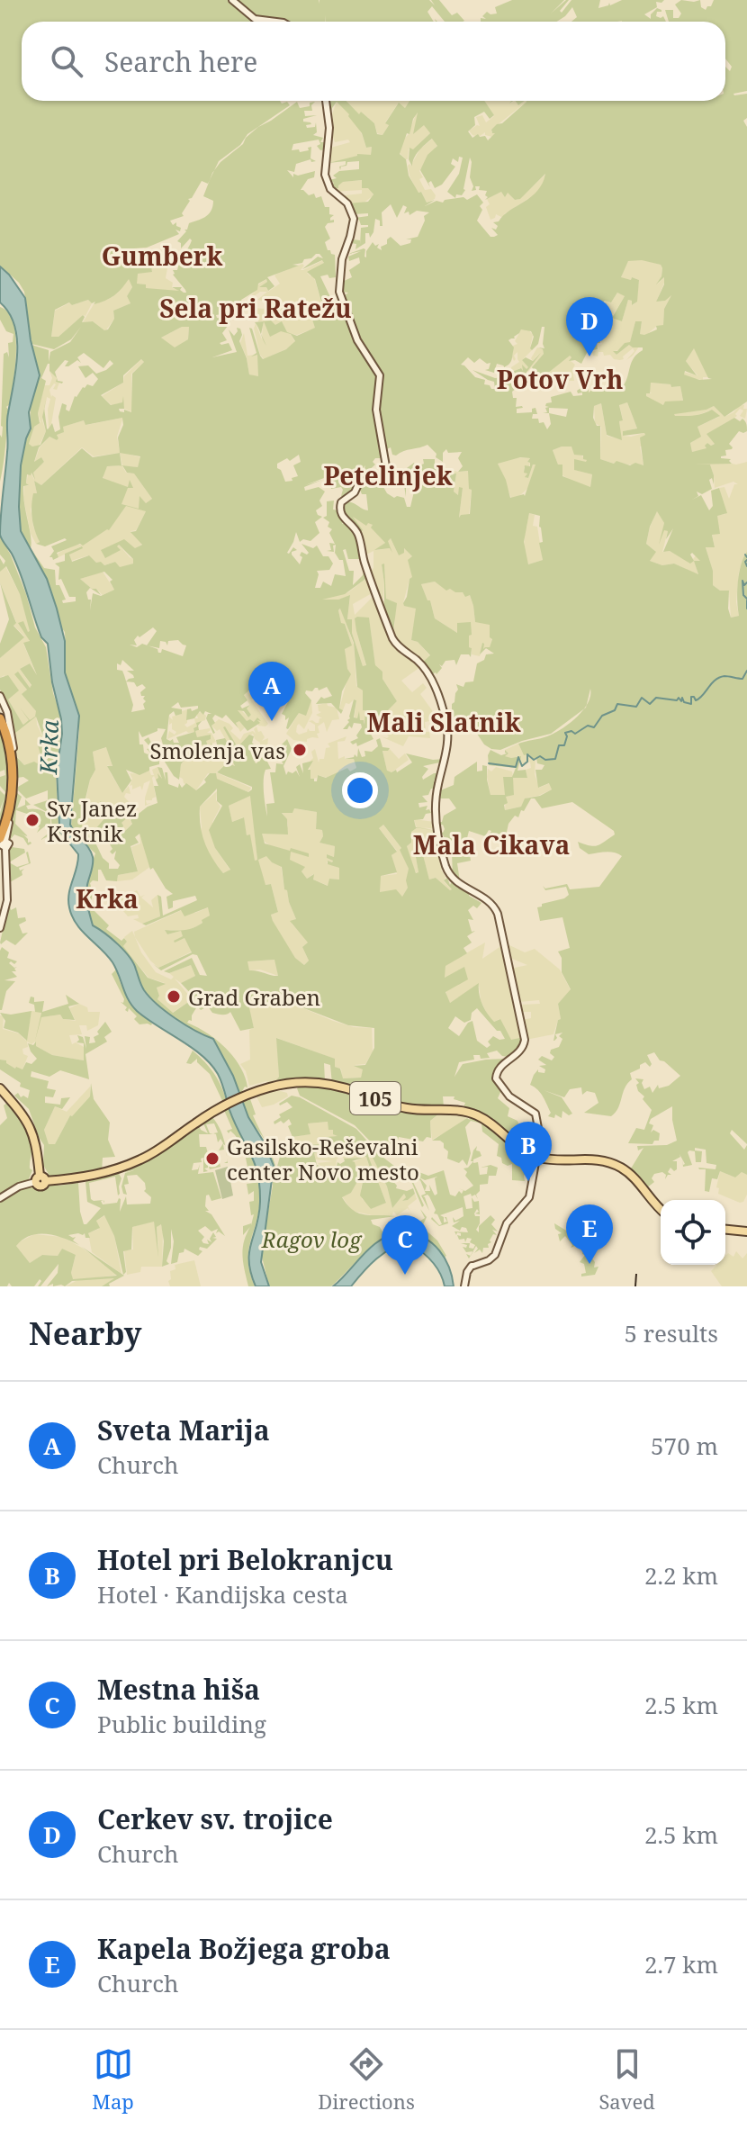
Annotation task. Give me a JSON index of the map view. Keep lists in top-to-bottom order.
{
  "streets": {
    "main road": ["105"]
  },
  "districts": [
    "Gumberk",
    "Sela pri Ratežu",
    "Potov Vrh",
    "Petelinjek",
    "Mali Slatnik",
    "Mala Cikava",
    "Krka"
  ],
  "water": ["Krka"],
  "parks": ["Ragov log"],
  "places": [
    "Smolenja vas",
    "Sv. Janez Krstnik",
    "Grad Graben",
    "Gasilsko-Reševalni center Novo mesto"
  ],
  "page": {
    "search": "Search here",
    "pins": [
      "D",
      "A",
      "B",
      "E",
      "C"
    ],
    "heading": ["Nearby", "5 results"],
    "list": [
      {
        "mark": "A",
        "name": "Sveta Marija",
        "note": "Church",
        "value": "570 m"
      },
      {
        "mark": "B",
        "name": "Hotel pri Belokranjcu",
        "note": "Hotel · Kandijska cesta",
        "value": "2.2 km"
      },
      {
        "mark": "C",
        "name": "Mestna hiša",
        "note": "Public building",
        "value": "2.5 km"
      },
      {
        "mark": "D",
        "name": "Cerkev sv. trojice",
        "note": "Church",
        "value": "2.5 km"
      },
      {
        "mark": "E",
        "name": "Kapela Božjega groba",
        "note": "Church",
        "value": "2.7 km"
      }
    ],
    "nav": ["Map", "Directions", "Saved"]
  }
}
